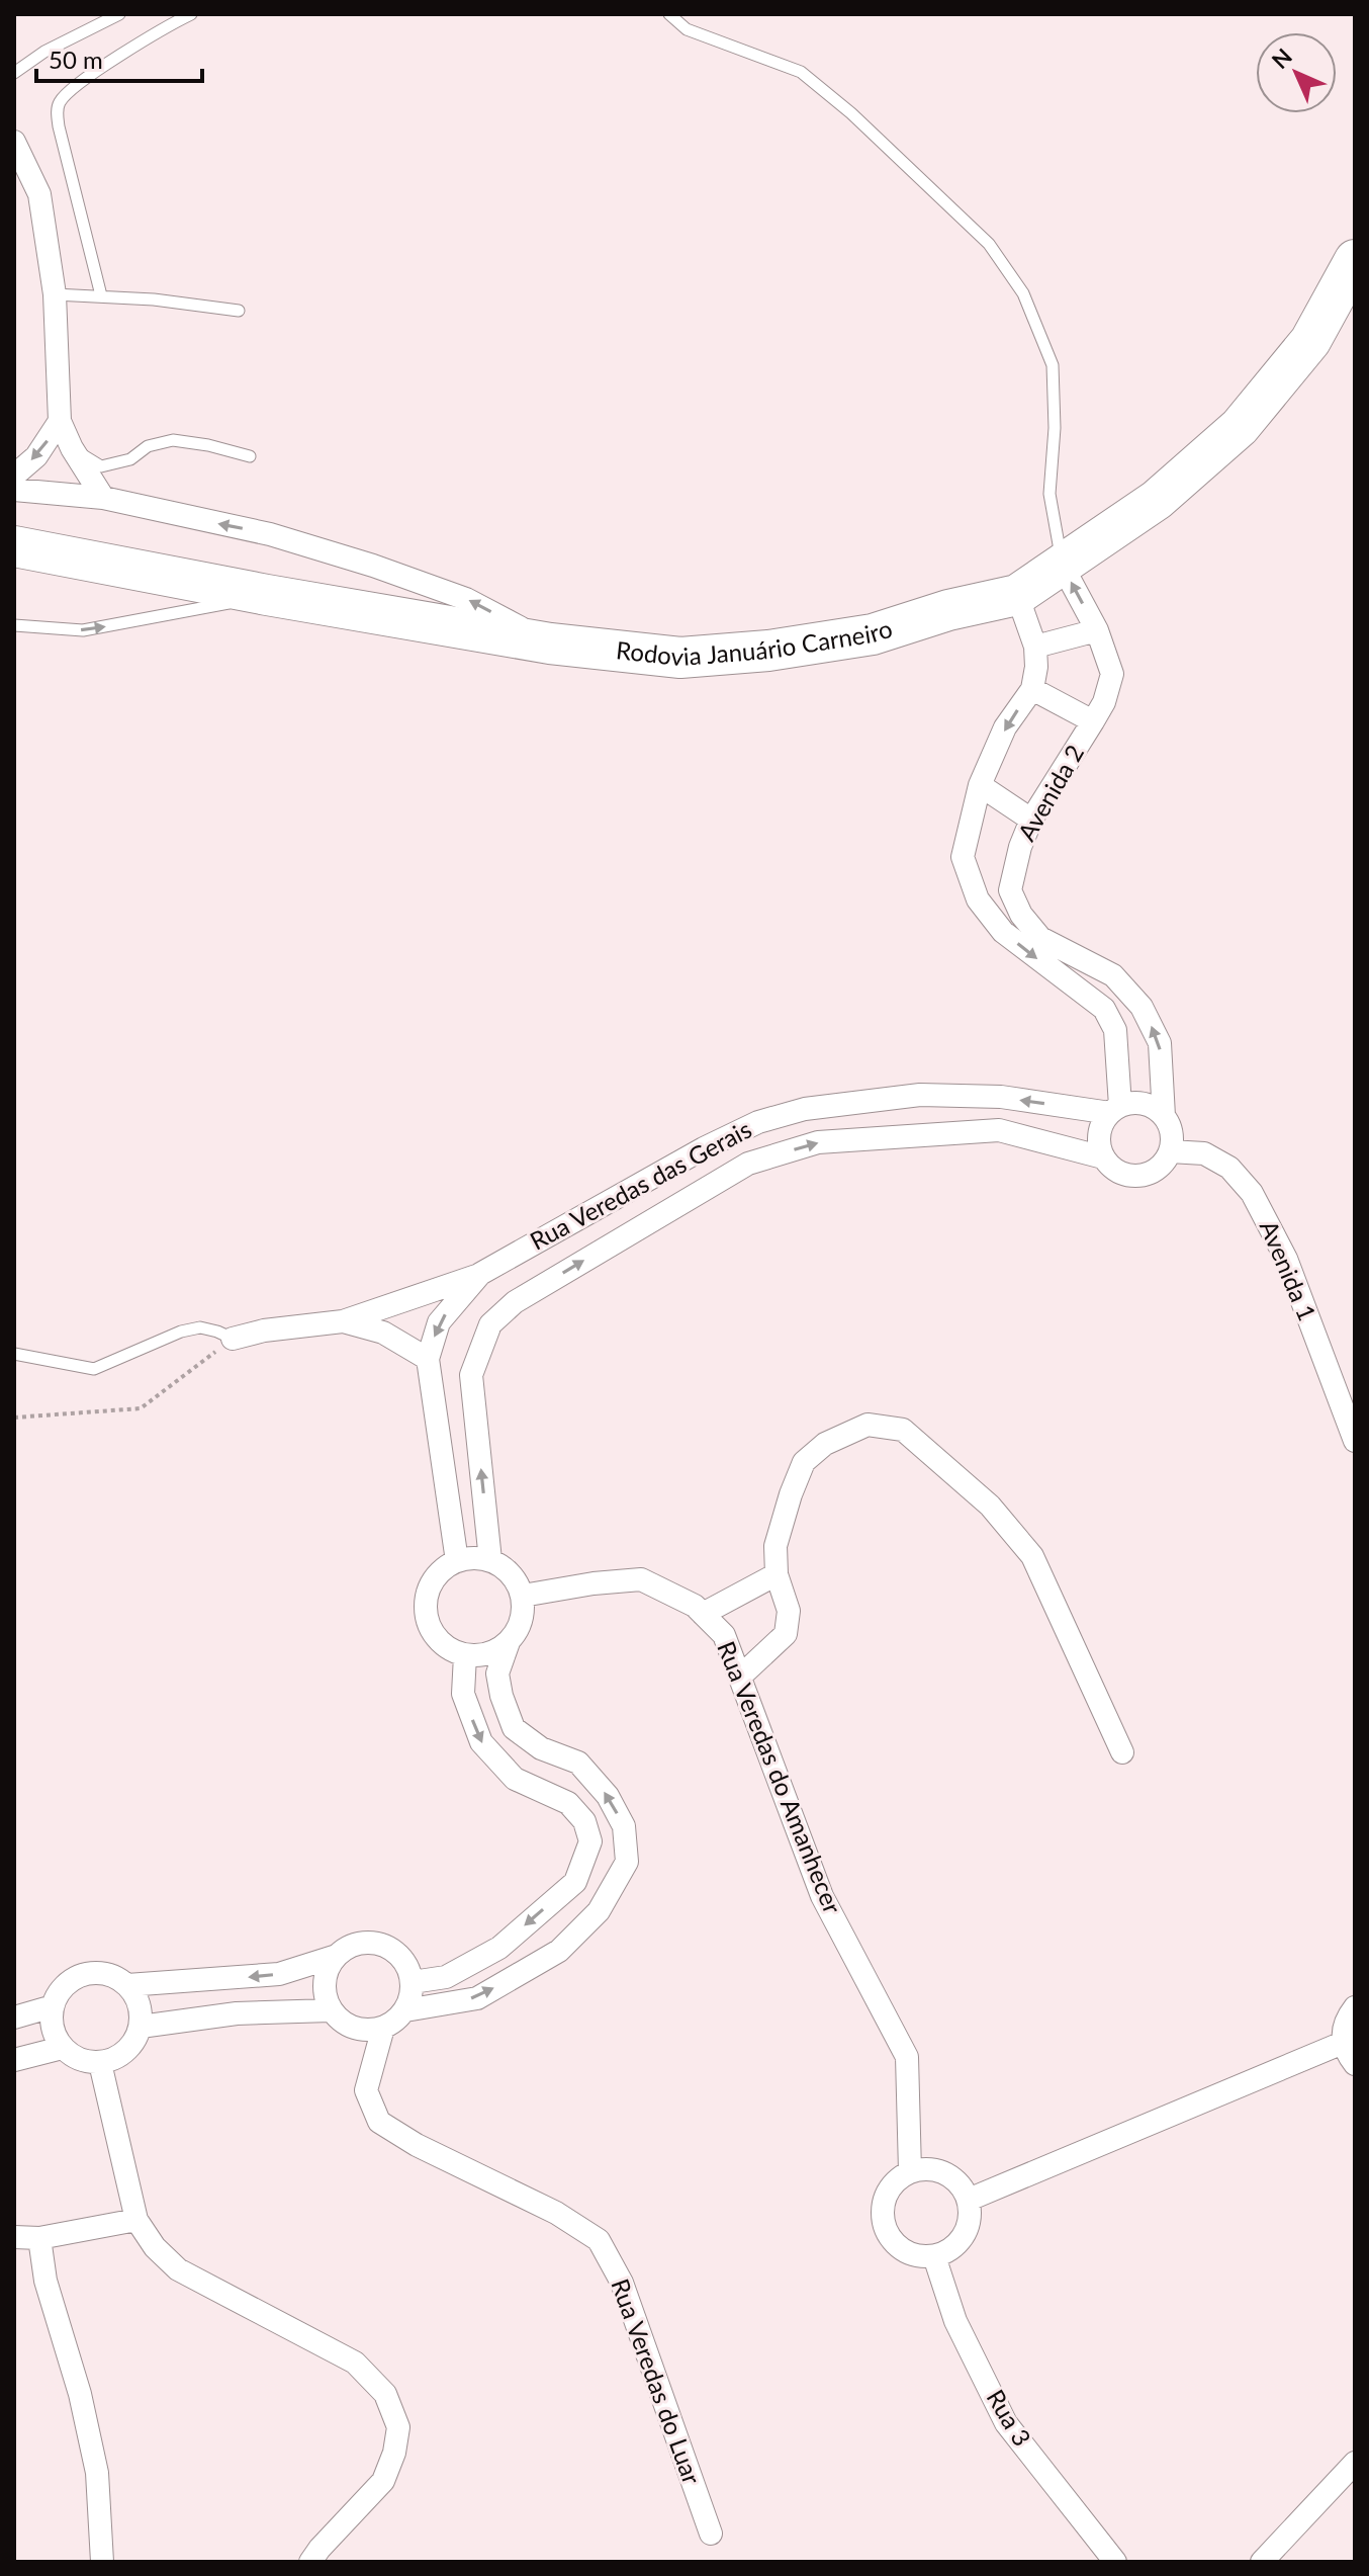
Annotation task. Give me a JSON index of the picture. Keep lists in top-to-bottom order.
{
  "streets": {
    "highway": ["Rodovia Januário Carneiro"],
    "street": [
      "Avenida 2",
      "Rua Veredas das Gerais",
      "Avenida 1",
      "Rua Veredas do Amanhecer",
      "Rua Veredas do Luar",
      "Rua 3"
    ]
  },
  "crossings": [
    ["Rodovia Januário Carneiro", "Avenida 2"],
    ["Avenida 2", "Rua Veredas das Gerais"],
    ["Avenida 2", "Avenida 1"],
    ["Rua Veredas das Gerais", "Avenida 1"],
    ["Rua Veredas das Gerais", "Rua Veredas do Amanhecer"],
    ["Rua Veredas do Amanhecer", "Rua 3"]
  ],
  "one_way": ["Avenida 2"],
  "scale_bar": "50 m",
  "north": "top left"
}
